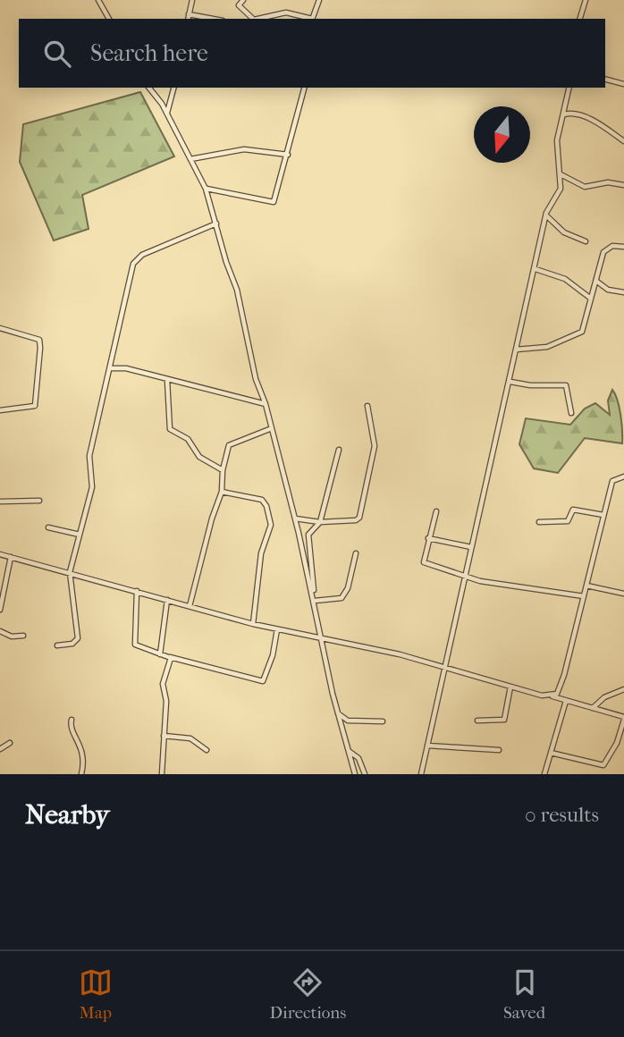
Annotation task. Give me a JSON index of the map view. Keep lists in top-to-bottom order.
{
  "north": "bottom",
  "page": {
    "search": "Search here",
    "heading": ["Nearby", "0 results"],
    "nav": ["Map", "Directions", "Saved"]
  }
}
